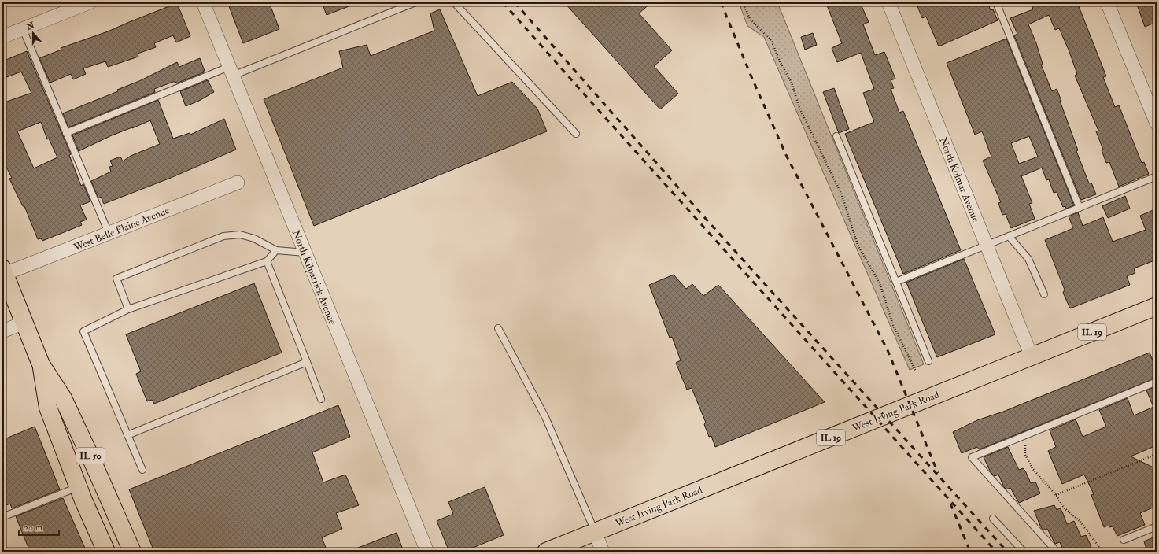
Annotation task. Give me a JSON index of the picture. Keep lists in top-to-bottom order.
{
  "streets": {
    "main road": ["IL 19", "West Irving Park Road", "IL 50"],
    "street": ["North Kolmar Avenue", "West Belle Plaine Avenue", "North Kilpatrick Avenue"]
  },
  "crossings": [
    ["North Kolmar Avenue", "West Irving Park Road"],
    ["West Belle Plaine Avenue", "IL 50"]
  ],
  "scale_bar": "20 m",
  "north": "top"
}
